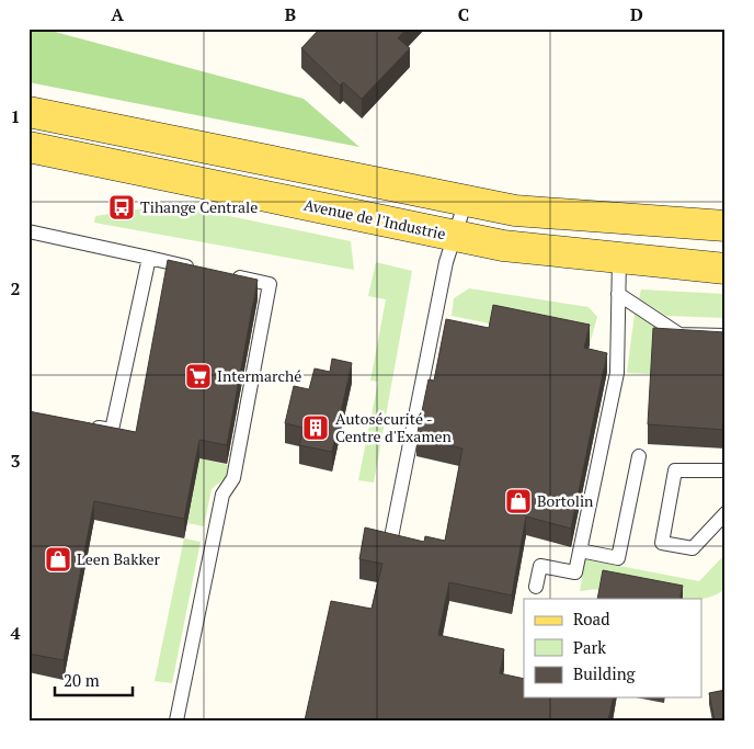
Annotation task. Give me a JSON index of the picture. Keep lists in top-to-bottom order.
{
  "streets": {
    "main road": ["Avenue de l'Industrie"]
  },
  "places": {
    "bus stop": ["Tihange Centrale"],
    "supermarket": ["Intermarché"],
    "building": ["Autosécurité - Centre d'Examen"],
    "shop": ["Bortolin", "Leen Bakker"]
  },
  "legend": ["Road", "Park", "Building"],
  "scale_bar": "20 m",
  "grid": {
    "columns": [
      "A",
      "B",
      "C",
      "D"
    ],
    "rows": [
      "1",
      "2",
      "3",
      "4"
    ]
  }
}
